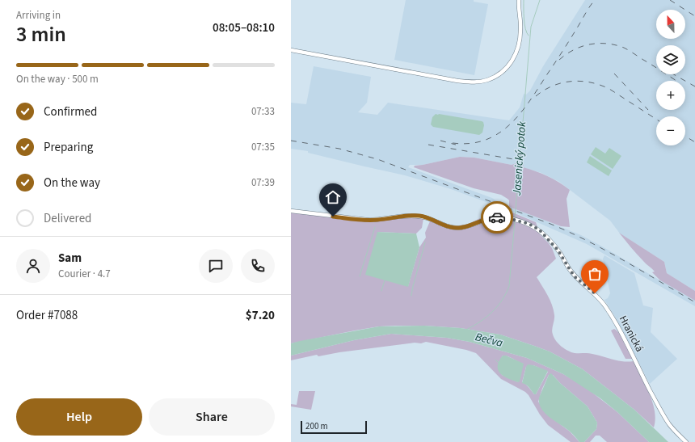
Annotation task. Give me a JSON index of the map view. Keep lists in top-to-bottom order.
{
  "streets": {
    "street": ["Hranická"]
  },
  "water": ["Jasenický potok", "Bečva"],
  "scale_bar": "200 m",
  "north": "top",
  "page": {
    "heading": ["3 min", "Arriving in", "08:05–08:10"],
    "panel": [
      "Sam",
      "Courier · 4.7",
      "Order #7088",
      "$7.20"
    ],
    "map_buttons": ["+", "−"],
    "bar": "On the way · 500 m",
    "list": [
      ["Confirmed", "07:33"],
      ["Preparing", "07:35"],
      ["On the way", "07:39"],
      "Delivered"
    ],
    "buttons": ["Help", "Share"],
    "scale": "200 m"
  }
}
